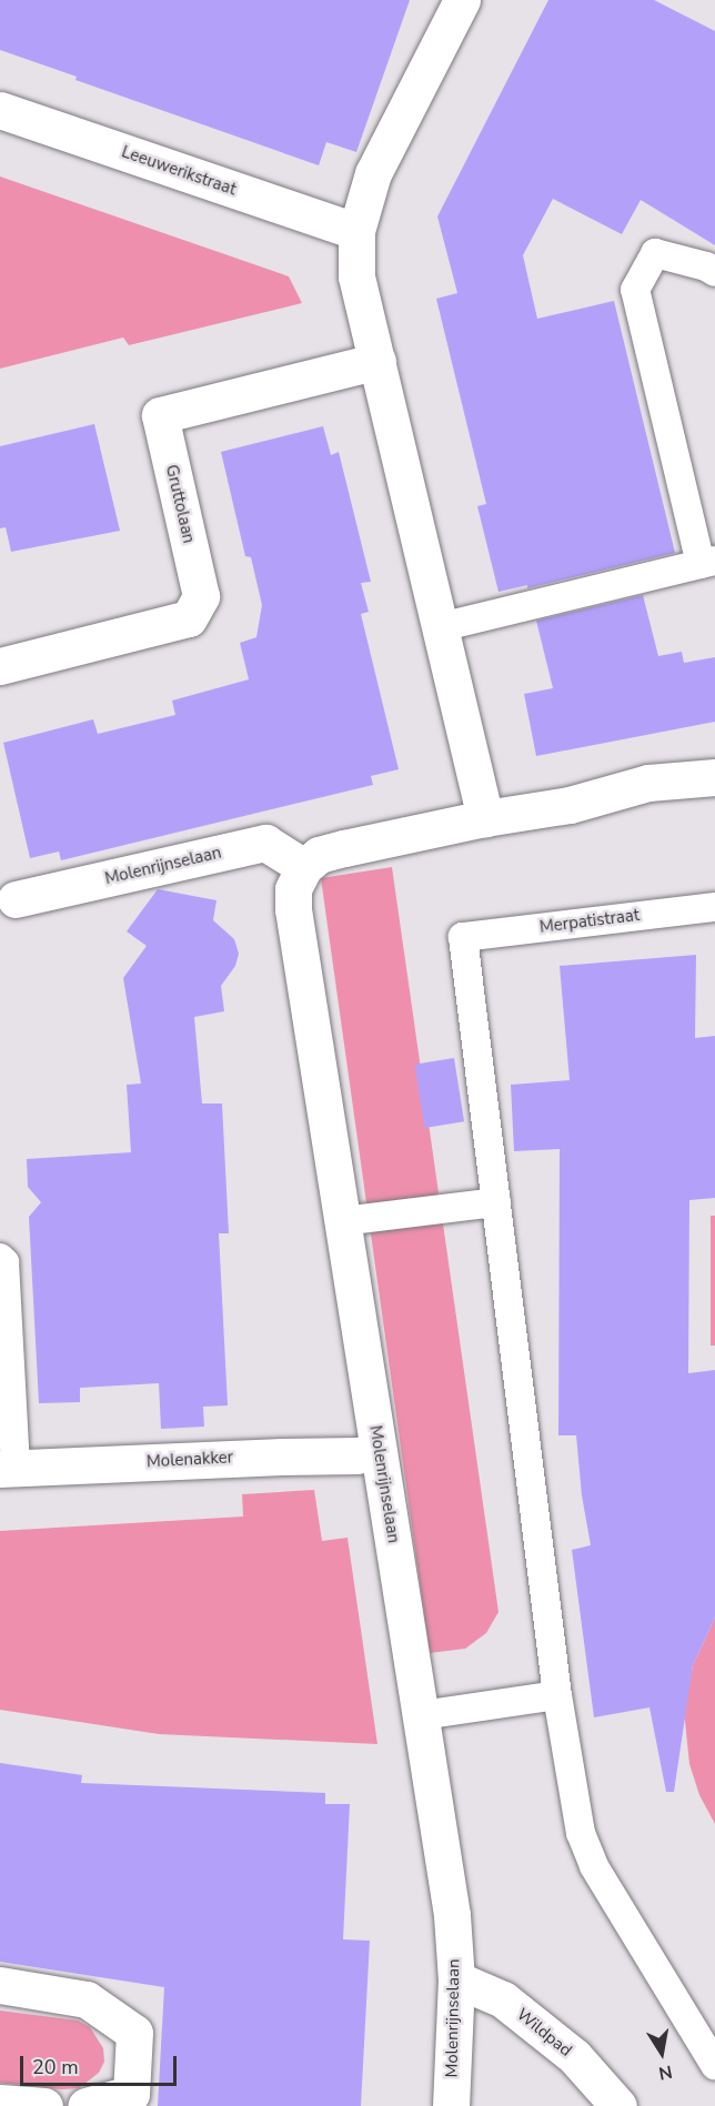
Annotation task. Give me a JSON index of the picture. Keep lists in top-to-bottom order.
{
  "streets": {
    "street": [
      "Leeuwerikstraat",
      "Gruttolaan",
      "Molenrijnselaan",
      "Molenakker",
      "Wildpad"
    ],
    "lane": ["Merpatistraat"]
  },
  "crossings": [
    ["Molenrijnselaan", "Molenakker"],
    ["Molenrijnselaan", "Wildpad"]
  ],
  "scale_bar": "20 m",
  "north": "bottom"
}
